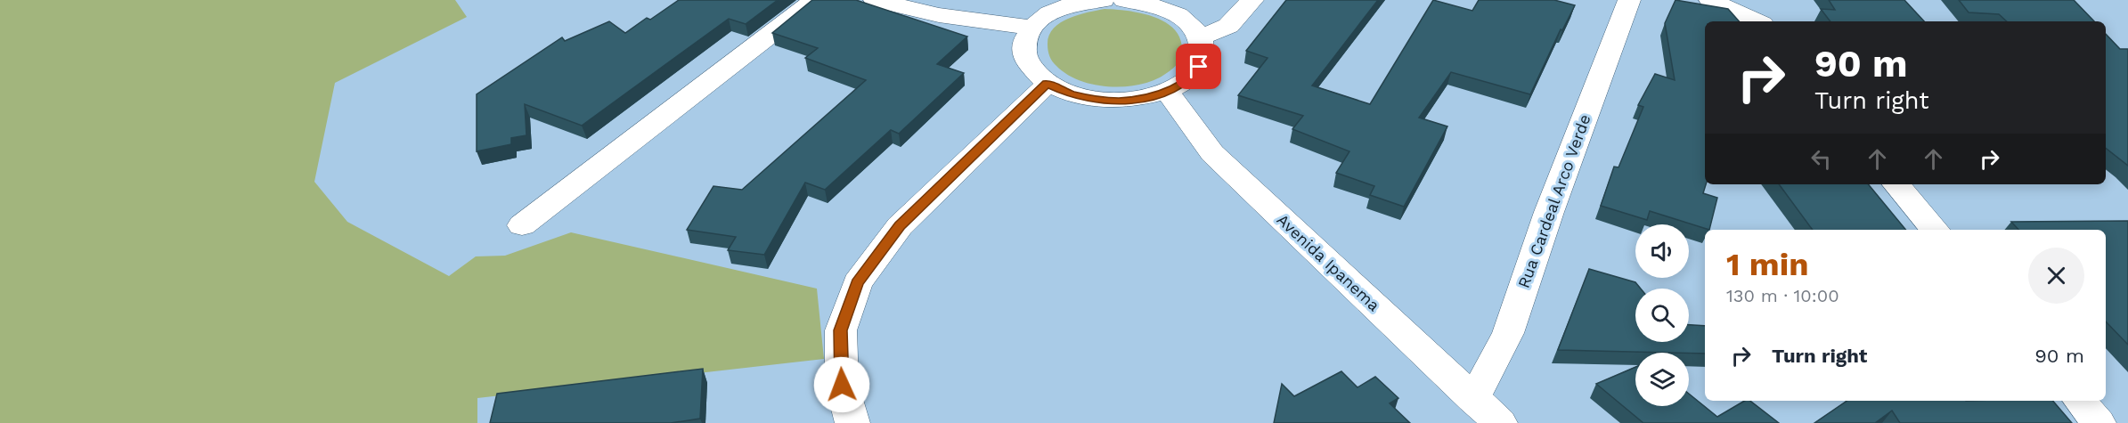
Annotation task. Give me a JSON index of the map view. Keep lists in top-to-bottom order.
{
  "streets": {
    "street": ["Rua Cardeal Arco Verde", "Avenida Ipanema"]
  },
  "crossings": [
    ["Rua Cardeal Arco Verde", "Avenida Ipanema"]
  ],
  "page": {
    "turn": ["90 m", "Turn right"],
    "heading": ["1 min", "130 m · 10:00"],
    "list": [
      {
        "name": "Turn right",
        "value": "90 m"
      }
    ]
  }
}
